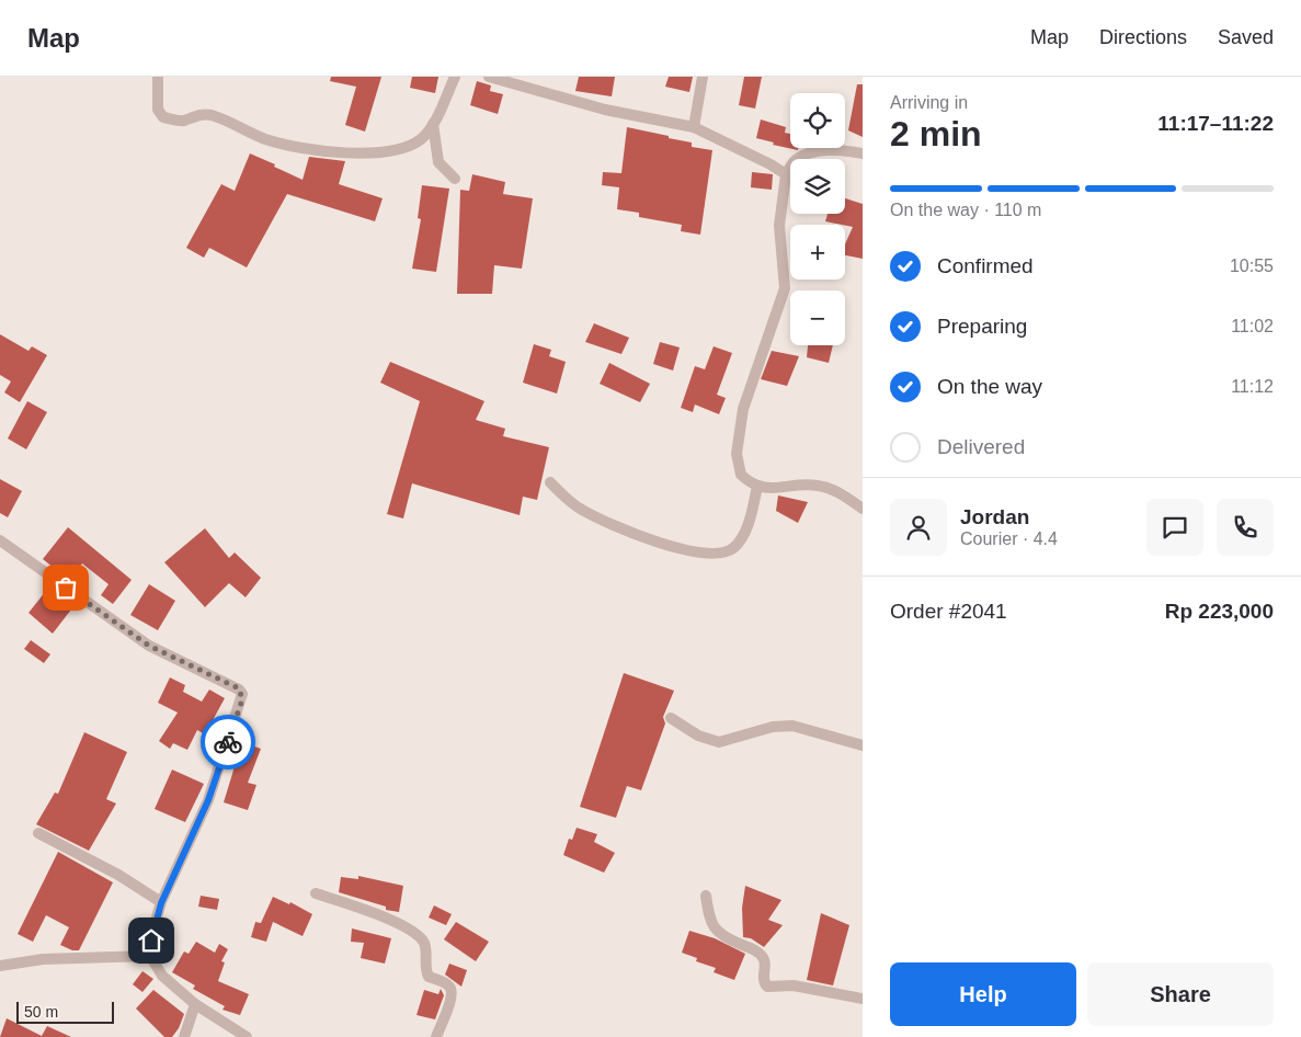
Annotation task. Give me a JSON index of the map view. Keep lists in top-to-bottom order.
{
  "scale_bar": "50 m",
  "page": {
    "header": "Map",
    "nav": ["Map", "Directions", "Saved"],
    "heading": ["2 min", "Arriving in", "11:17–11:22"],
    "panel": [
      "Jordan",
      "Courier · 4.4",
      "Order #2041",
      "Rp 223,000"
    ],
    "map_buttons": ["+", "−"],
    "bar": "On the way · 110 m",
    "list": [
      ["Confirmed", "10:55"],
      ["Preparing", "11:02"],
      ["On the way", "11:12"],
      "Delivered"
    ],
    "buttons": ["Help", "Share"],
    "scale": "50 m"
  }
}
